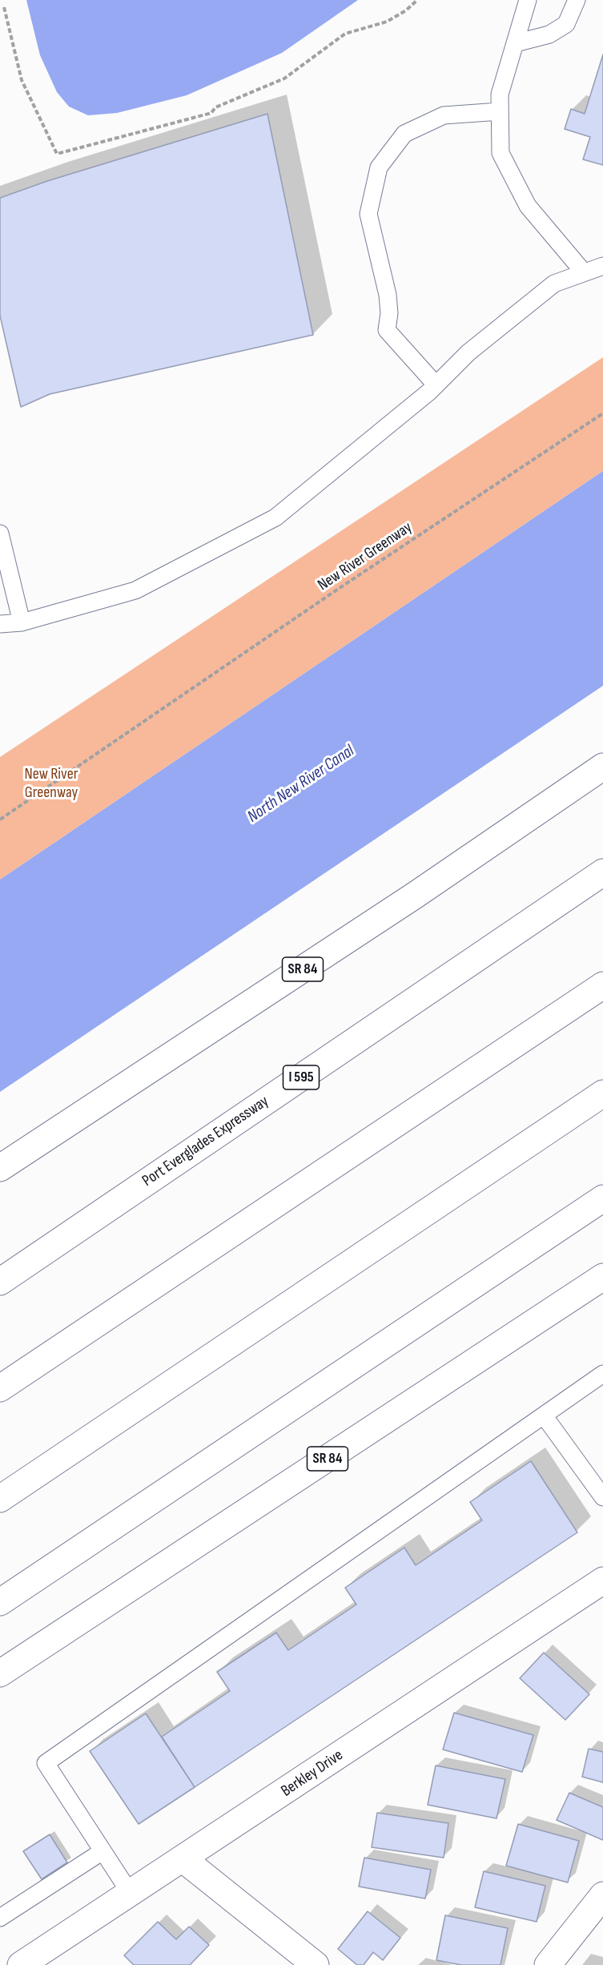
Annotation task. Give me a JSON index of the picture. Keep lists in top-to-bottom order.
{
  "streets": {
    "main road": [
      "SR 84",
      "I 595",
      "Port Everglades Expressway",
      "Berkley Drive"
    ],
    "path": ["New River Greenway"]
  },
  "water": ["North New River Canal"],
  "parks": ["New River Greenway"]
}
